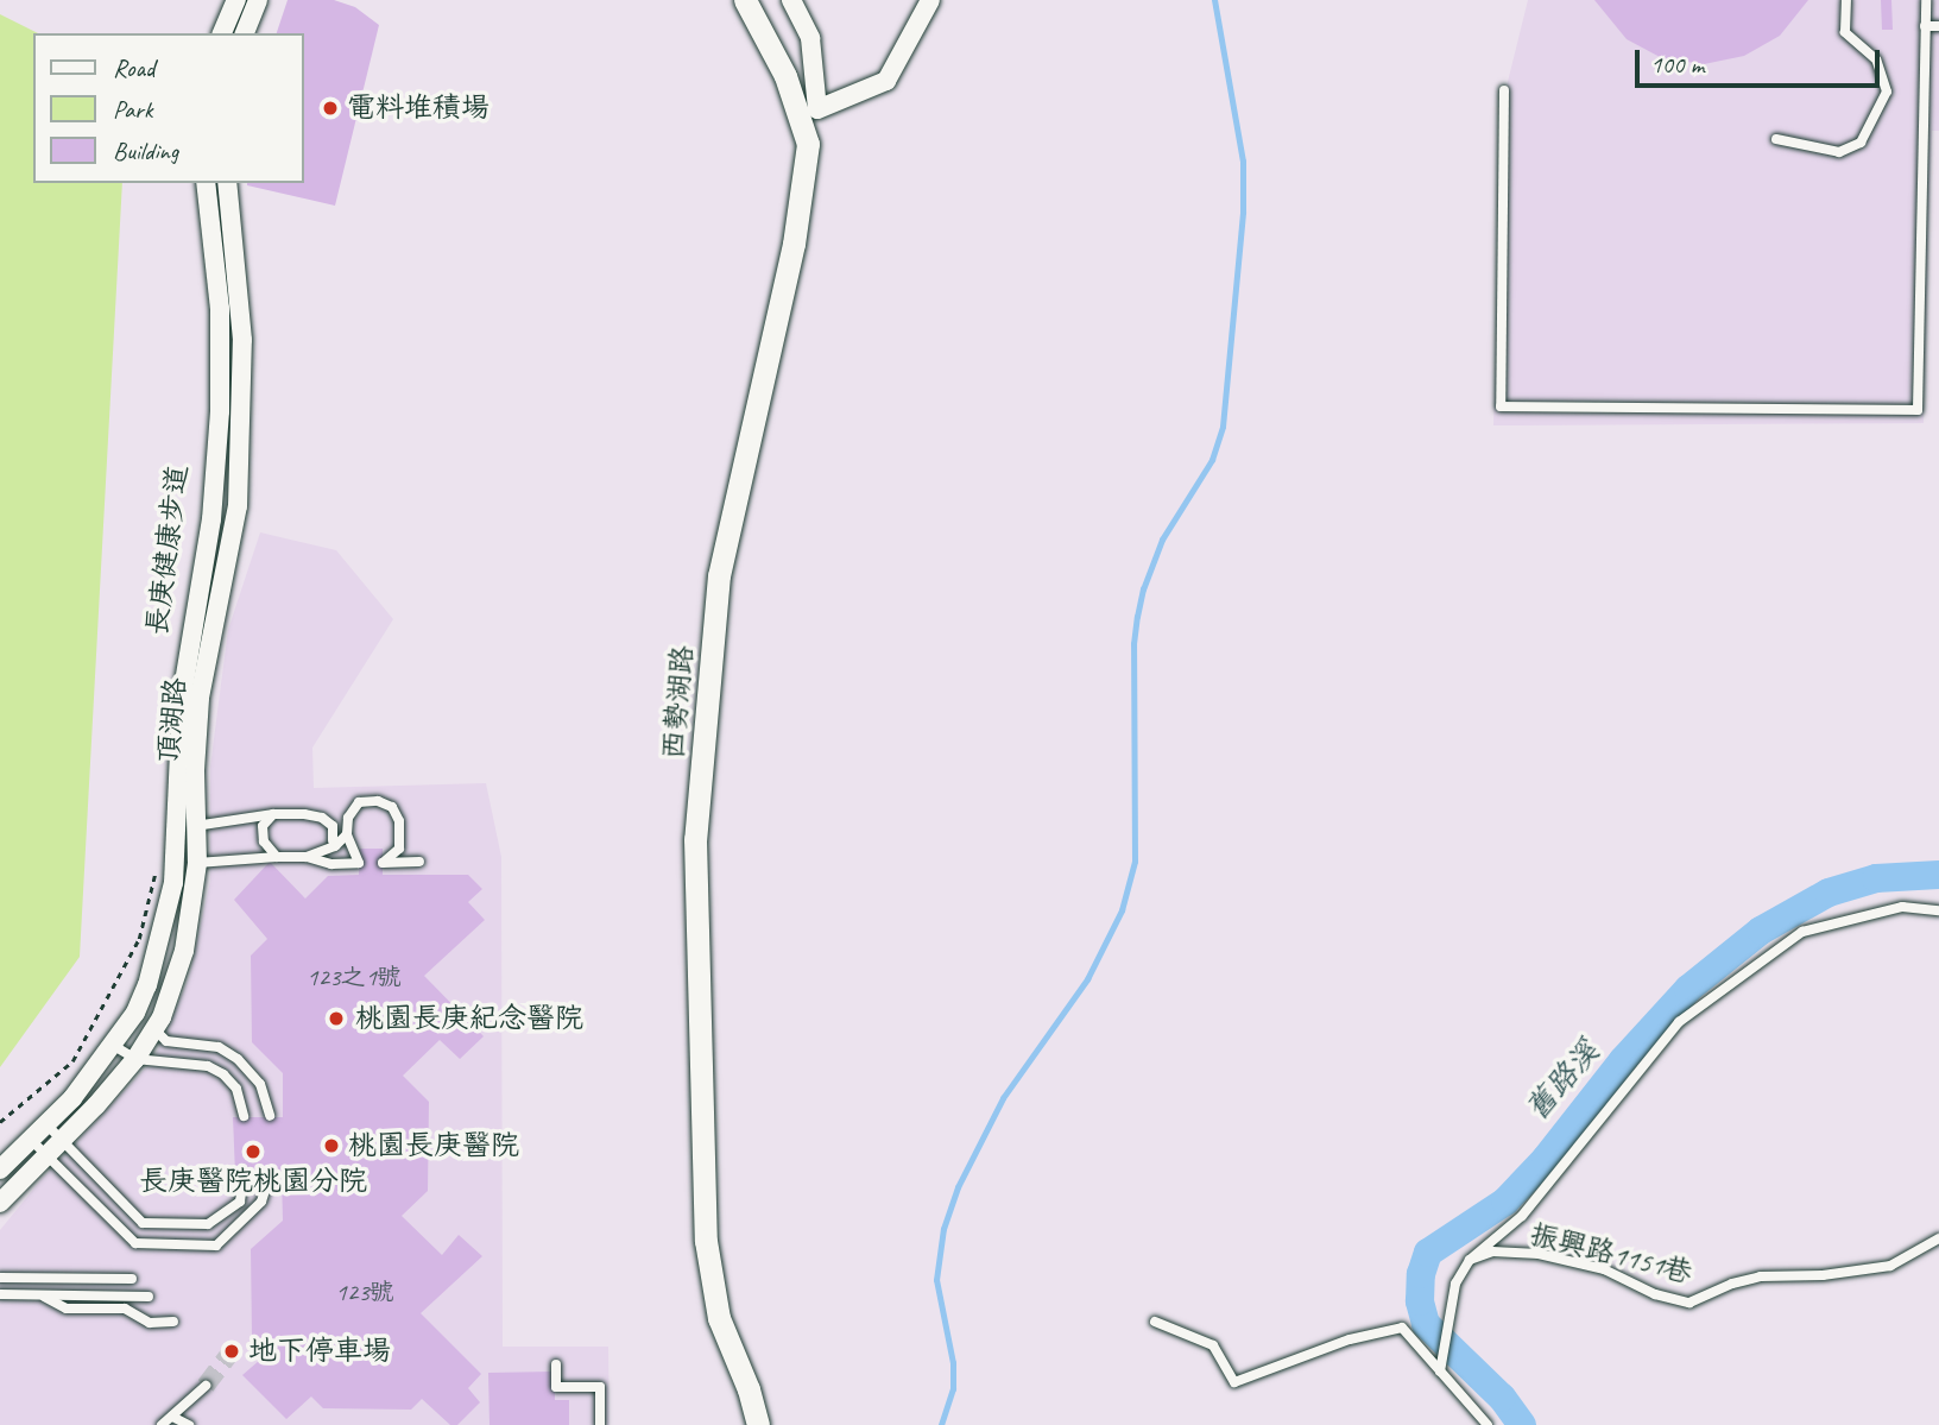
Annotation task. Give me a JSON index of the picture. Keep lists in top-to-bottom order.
{
  "streets": {
    "street": ["西勢湖路", "頂湖路"],
    "lane": ["振興路1151巷"]
  },
  "water": ["舊路溪"],
  "places": [
    "電料堆積場",
    "桃園長庚紀念醫院",
    "桃園長庚醫院",
    "長庚醫院桃園分院",
    "地下停車場"
  ],
  "house_numbers": ["123之1號", "123號"],
  "legend": ["Road", "Park", "Building"],
  "scale_bar": "100 m"
}
